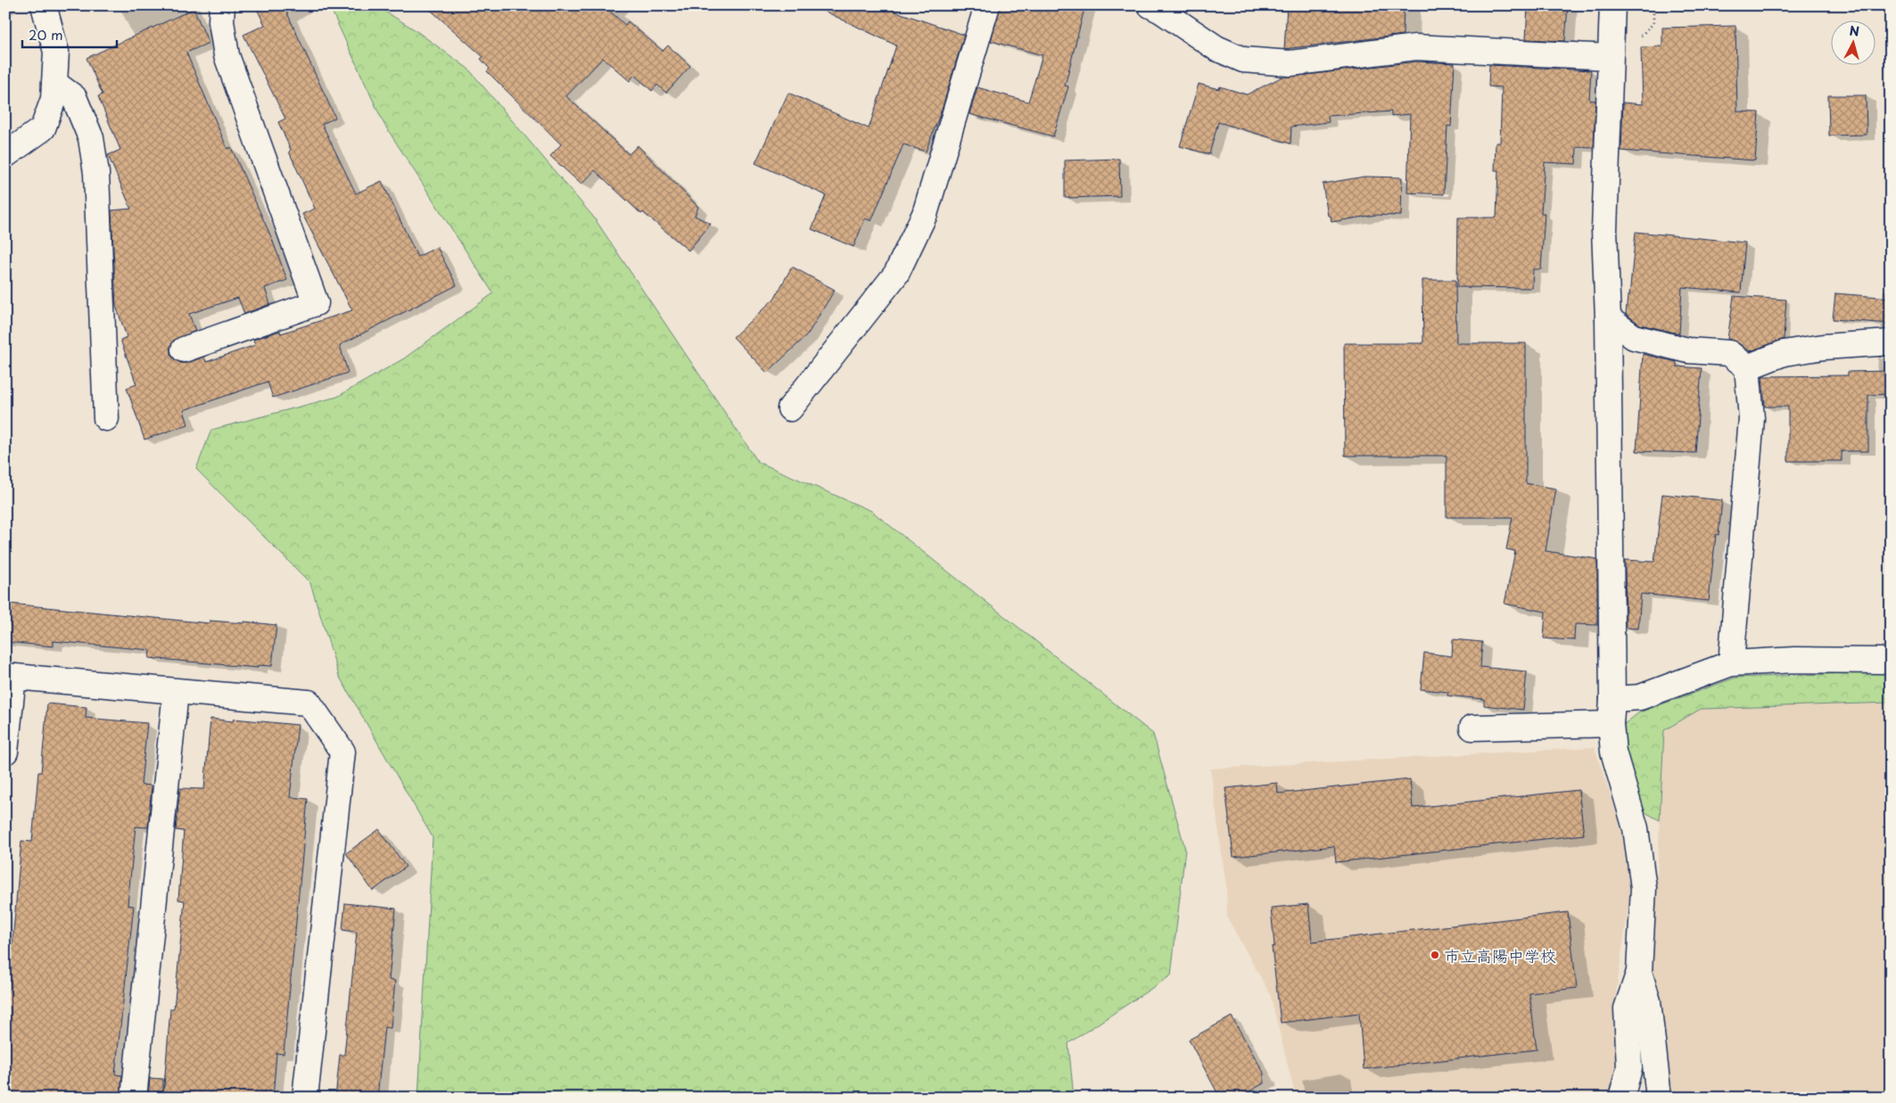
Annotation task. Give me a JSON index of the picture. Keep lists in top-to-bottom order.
{
  "places": ["市立高陽中学校"],
  "scale_bar": "20 m",
  "north": "top"
}
